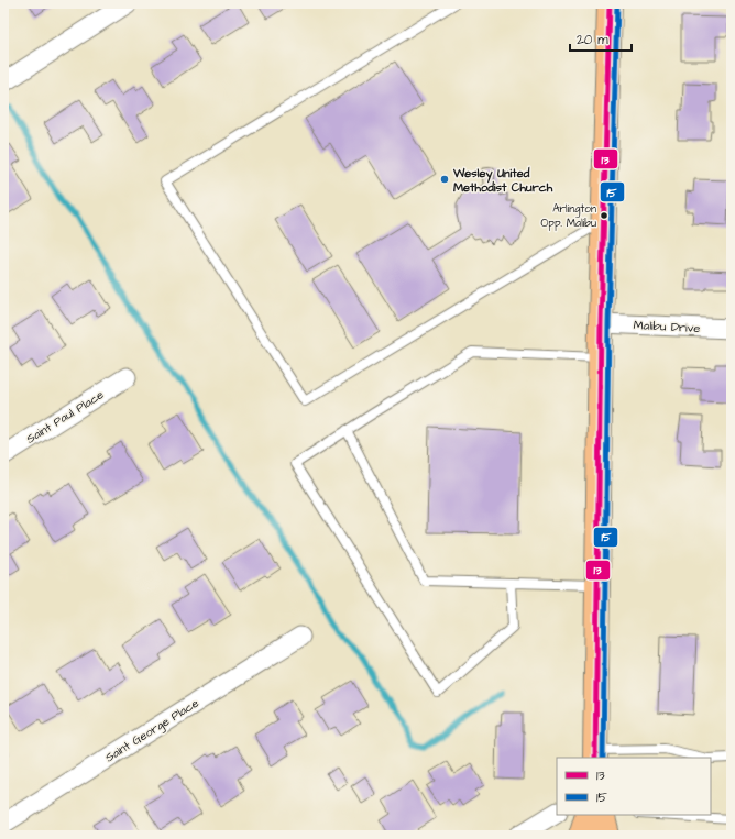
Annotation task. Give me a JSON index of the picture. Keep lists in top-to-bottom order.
{
  "streets": {
    "street": ["Malibu Drive", "Saint Paul Place", "Saint George Place"]
  },
  "places": ["Wesley United Methodist Church", "Arlington Opp. Malibu"],
  "lines": ["transit line 13", "transit line 15"],
  "legend": ["13", "15"],
  "scale_bar": "20 m"
}
